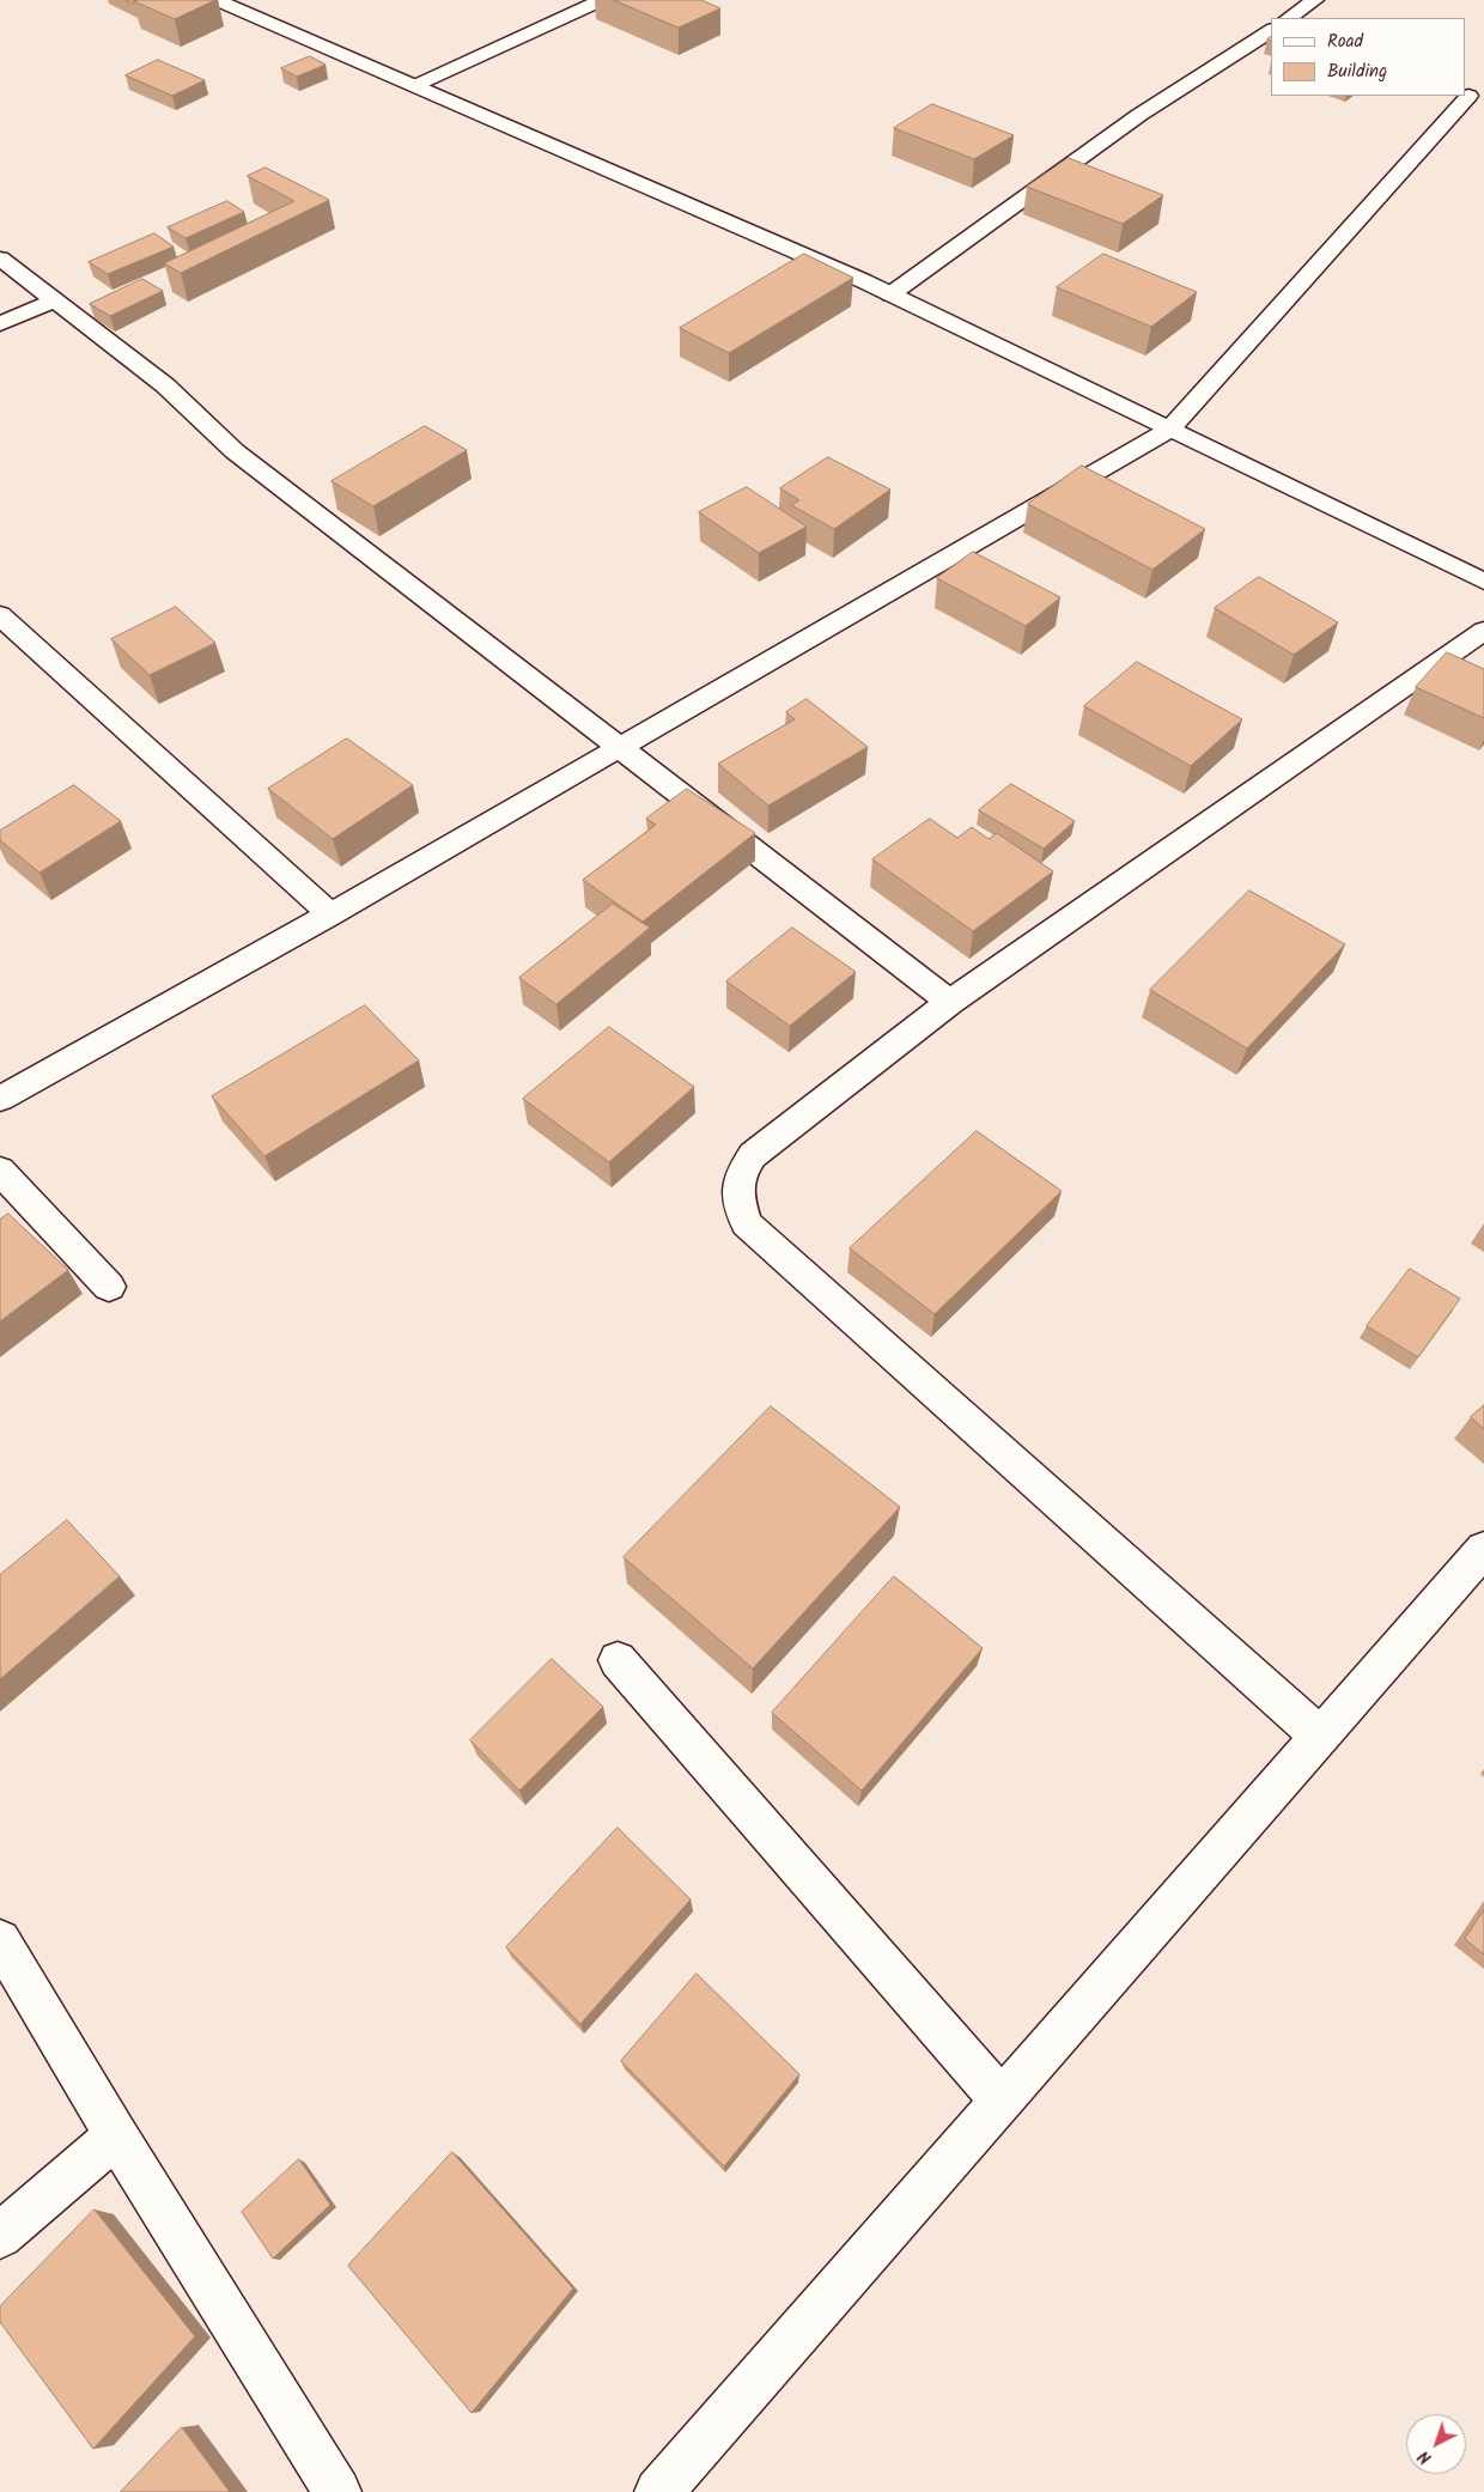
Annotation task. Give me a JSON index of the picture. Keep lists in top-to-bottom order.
{
  "legend": ["Road", "Building"],
  "north": "bottom left"
}
